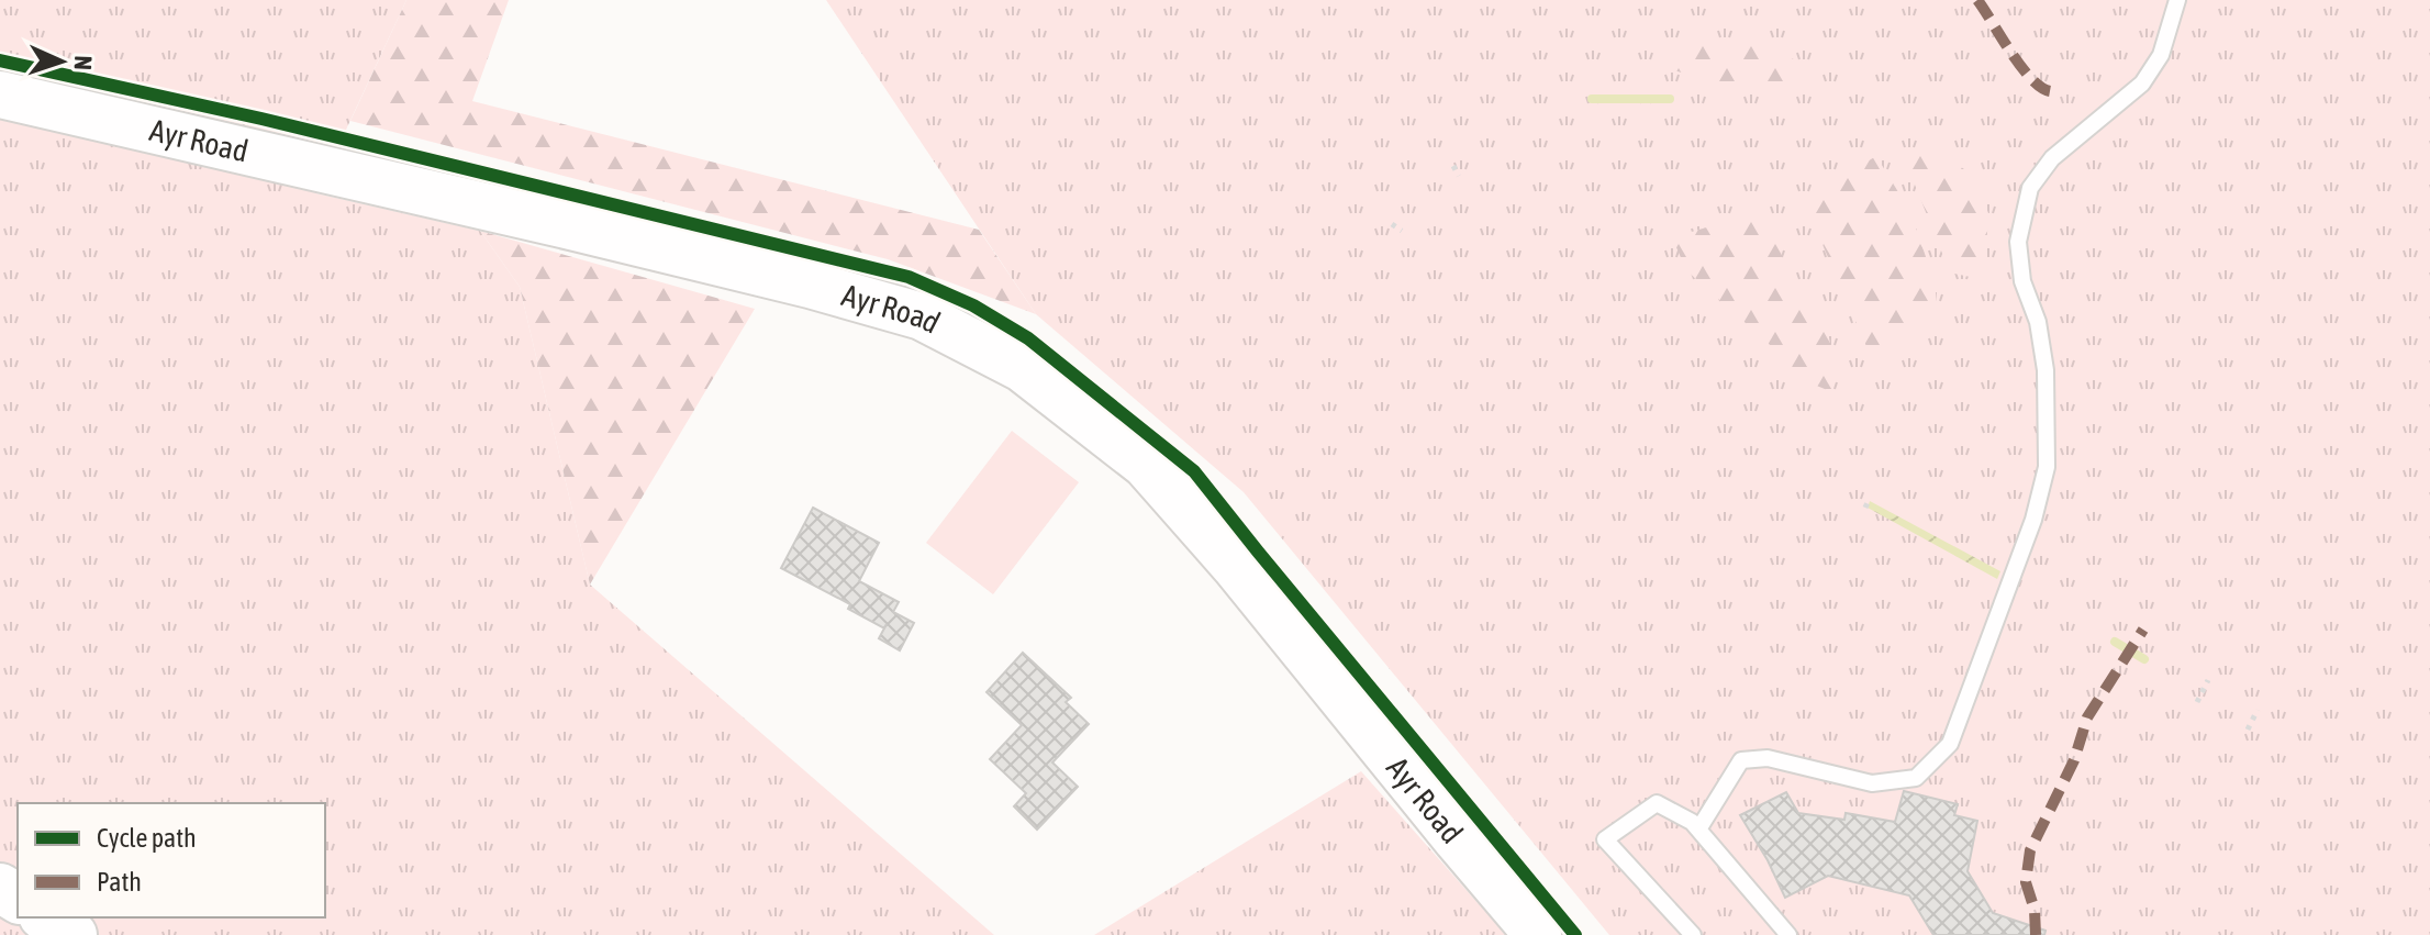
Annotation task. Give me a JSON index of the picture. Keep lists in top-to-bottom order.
{
  "streets": {
    "main road": ["Ayr Road"]
  },
  "legend": ["Cycle path", "Path"],
  "north": "right"
}
